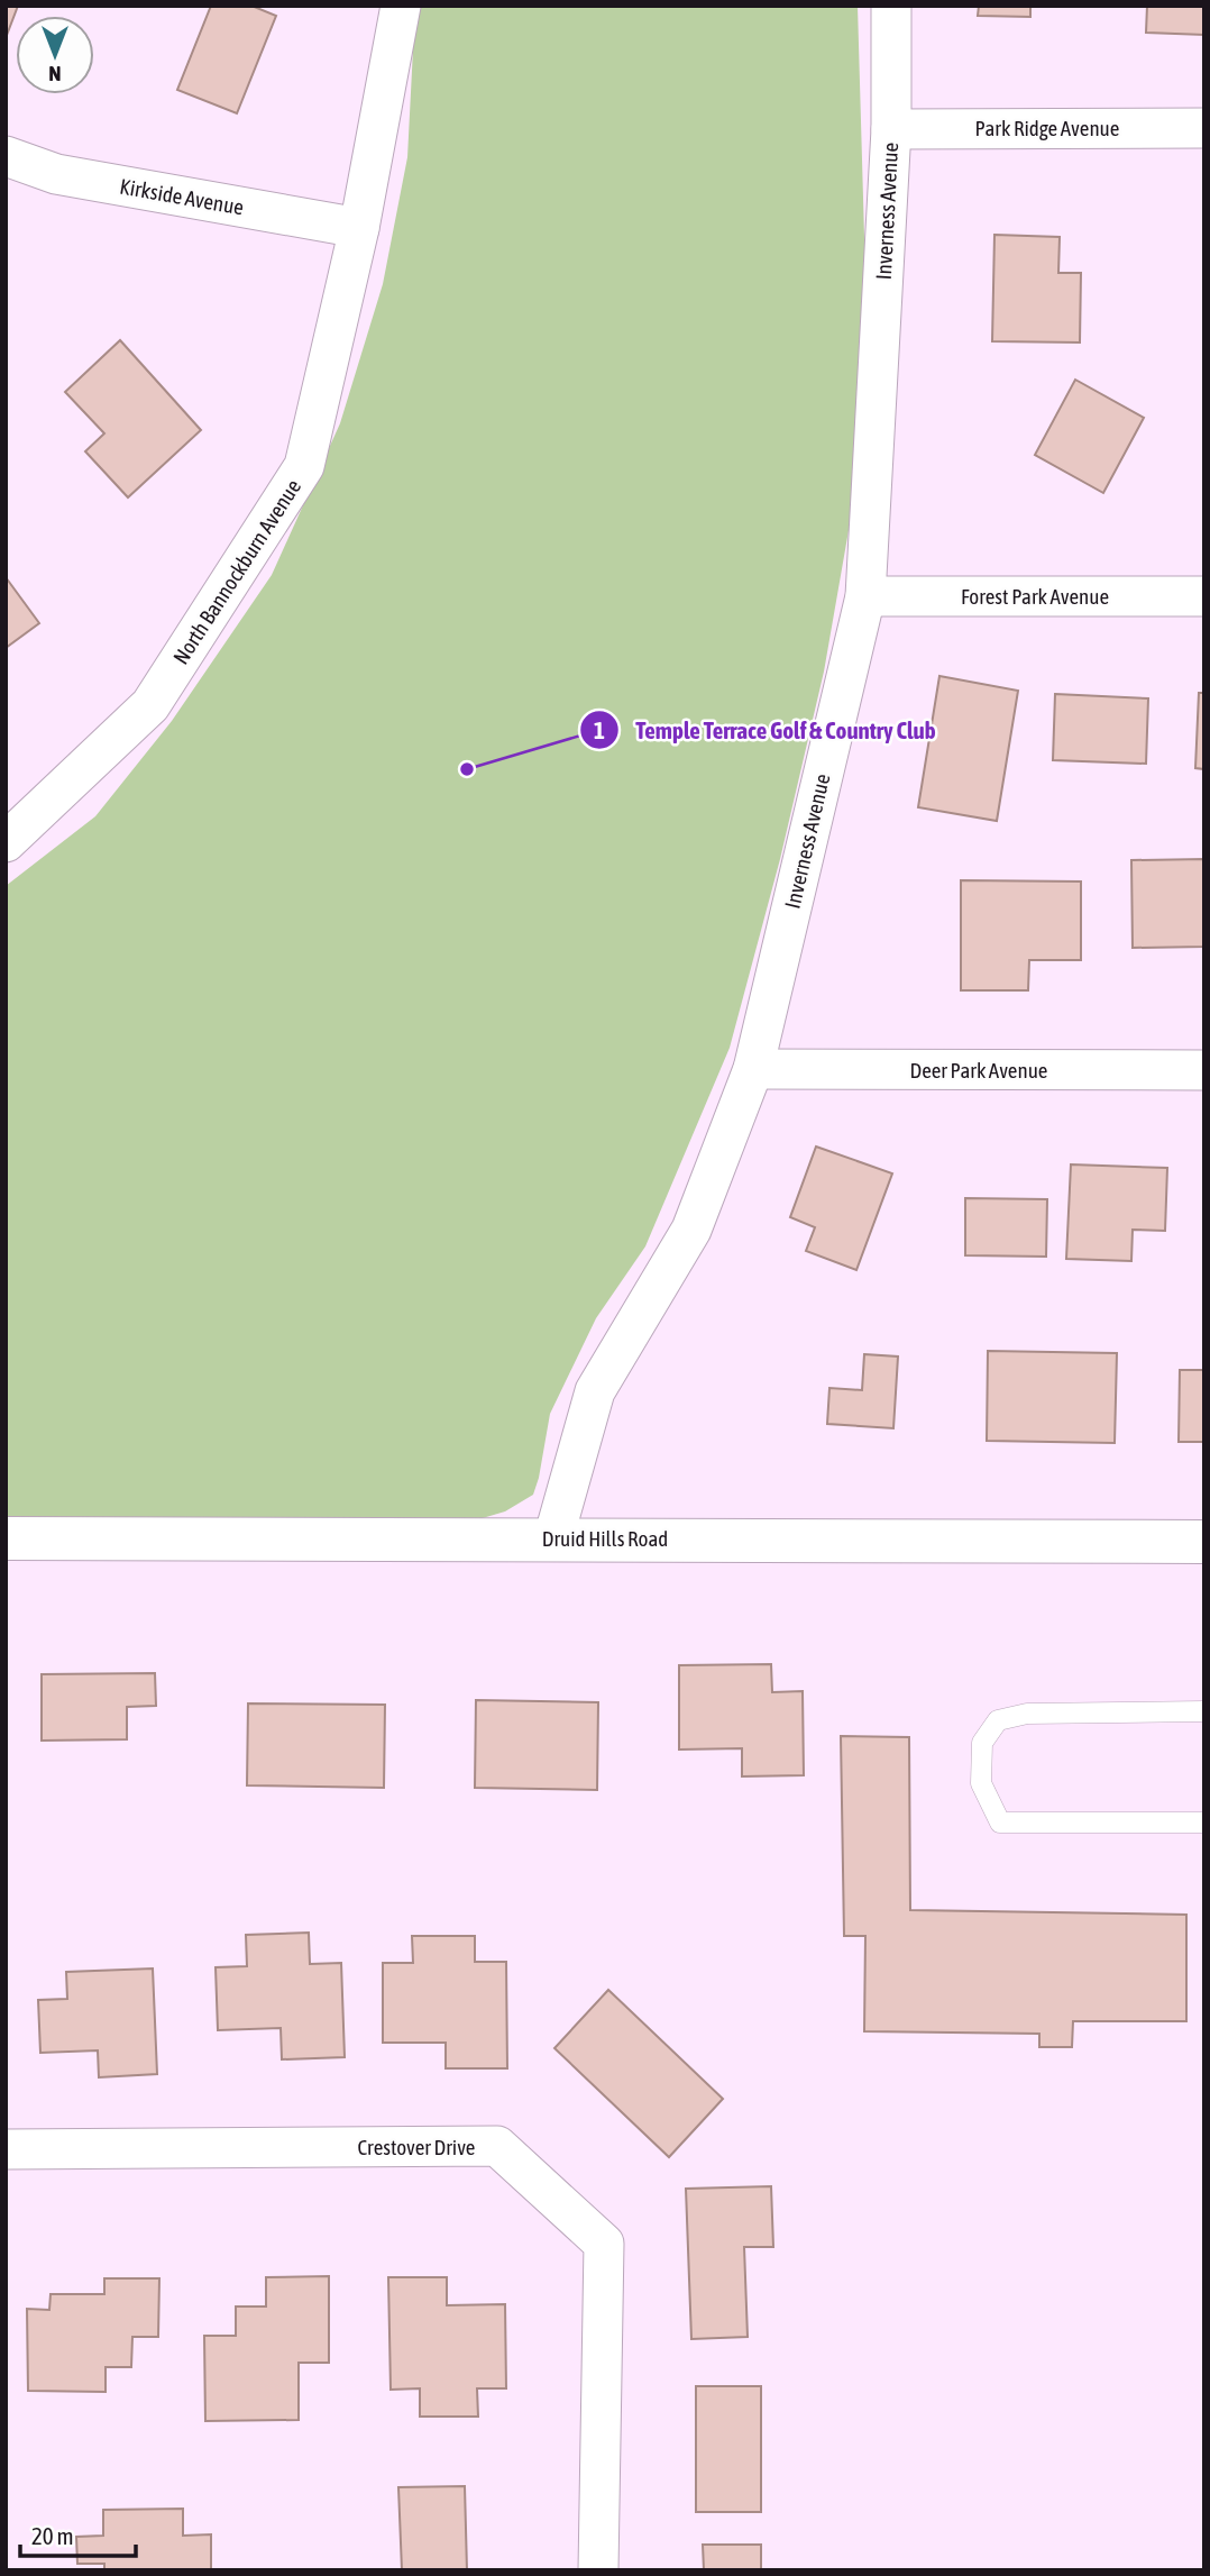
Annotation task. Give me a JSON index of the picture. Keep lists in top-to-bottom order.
{
  "streets": {
    "street": [
      "Park Ridge Avenue",
      "Kirkside Avenue",
      "Inverness Avenue",
      "North Bannockburn Avenue",
      "Forest Park Avenue",
      "Deer Park Avenue",
      "Druid Hills Road",
      "Crestover Drive"
    ]
  },
  "crossings": [
    ["Park Ridge Avenue", "Inverness Avenue"],
    ["Kirkside Avenue", "North Bannockburn Avenue"],
    ["Inverness Avenue", "Forest Park Avenue"],
    ["Inverness Avenue", "Deer Park Avenue"],
    ["Inverness Avenue", "Druid Hills Road"]
  ],
  "places": ["Temple Terrace Golf & Country Club"],
  "scale_bar": "20 m",
  "north": "bottom"
}
